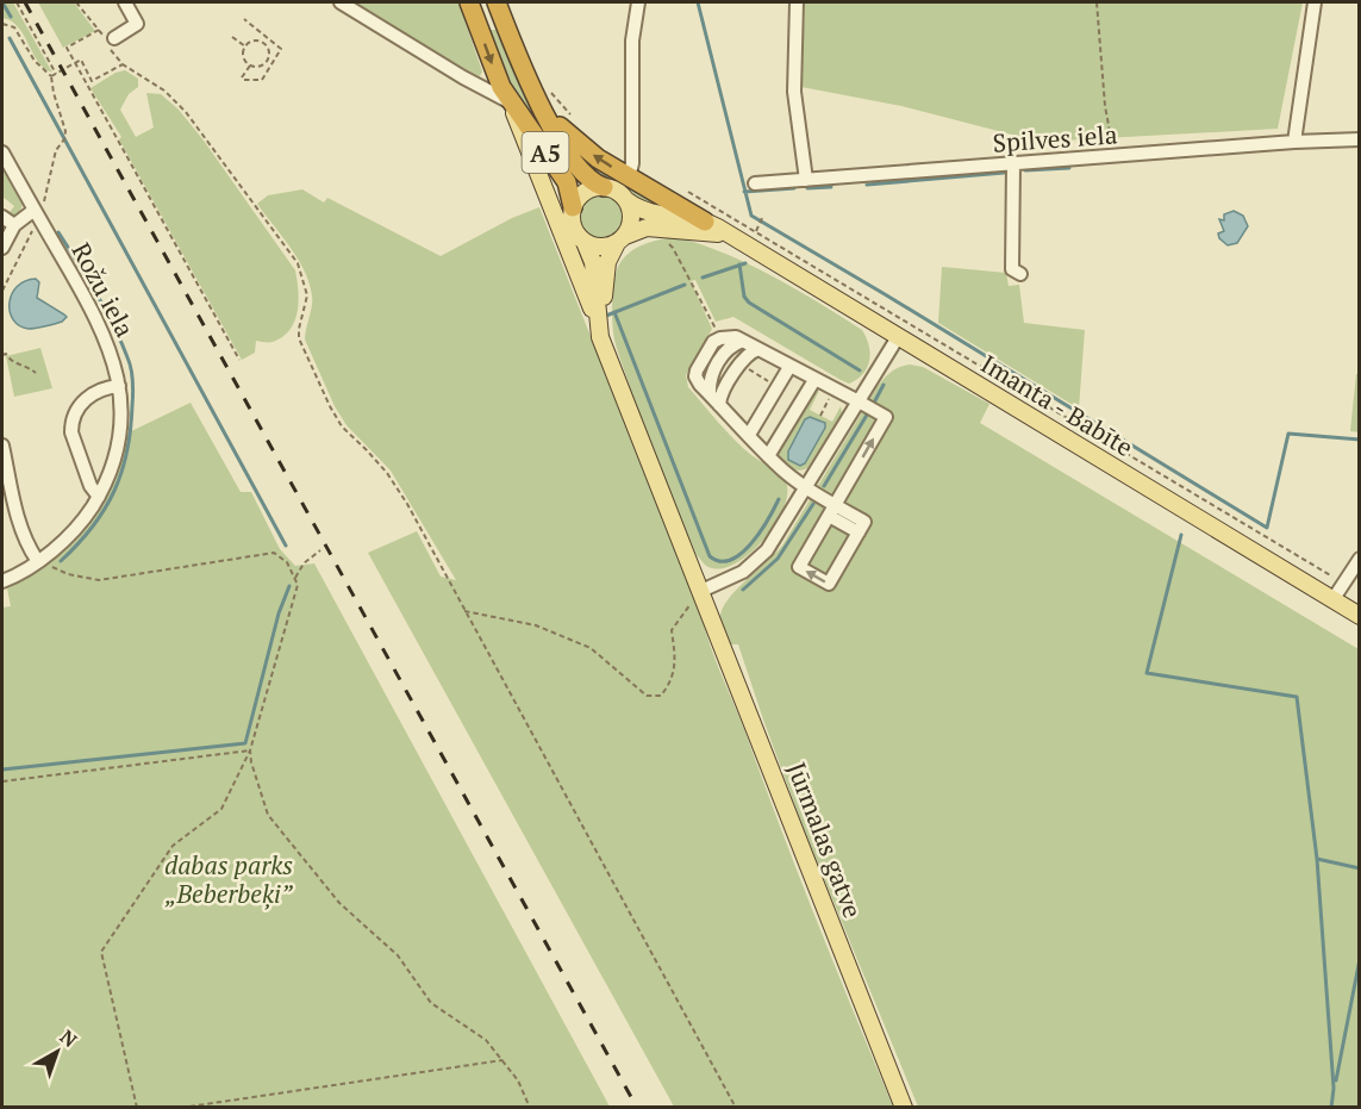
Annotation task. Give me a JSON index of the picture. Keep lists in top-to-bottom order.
{
  "streets": {
    "highway": ["A5"],
    "main road": ["Imanta - Babīte", "Jūrmalas gatve"],
    "street": ["Spilves iela", "Rožu iela"]
  },
  "crossings": [
    ["A5", "Imanta - Babīte"],
    ["A5", "Jūrmalas gatve"]
  ],
  "parks": ["dabas parks „Beberbeķi”"],
  "north": "top right"
}
